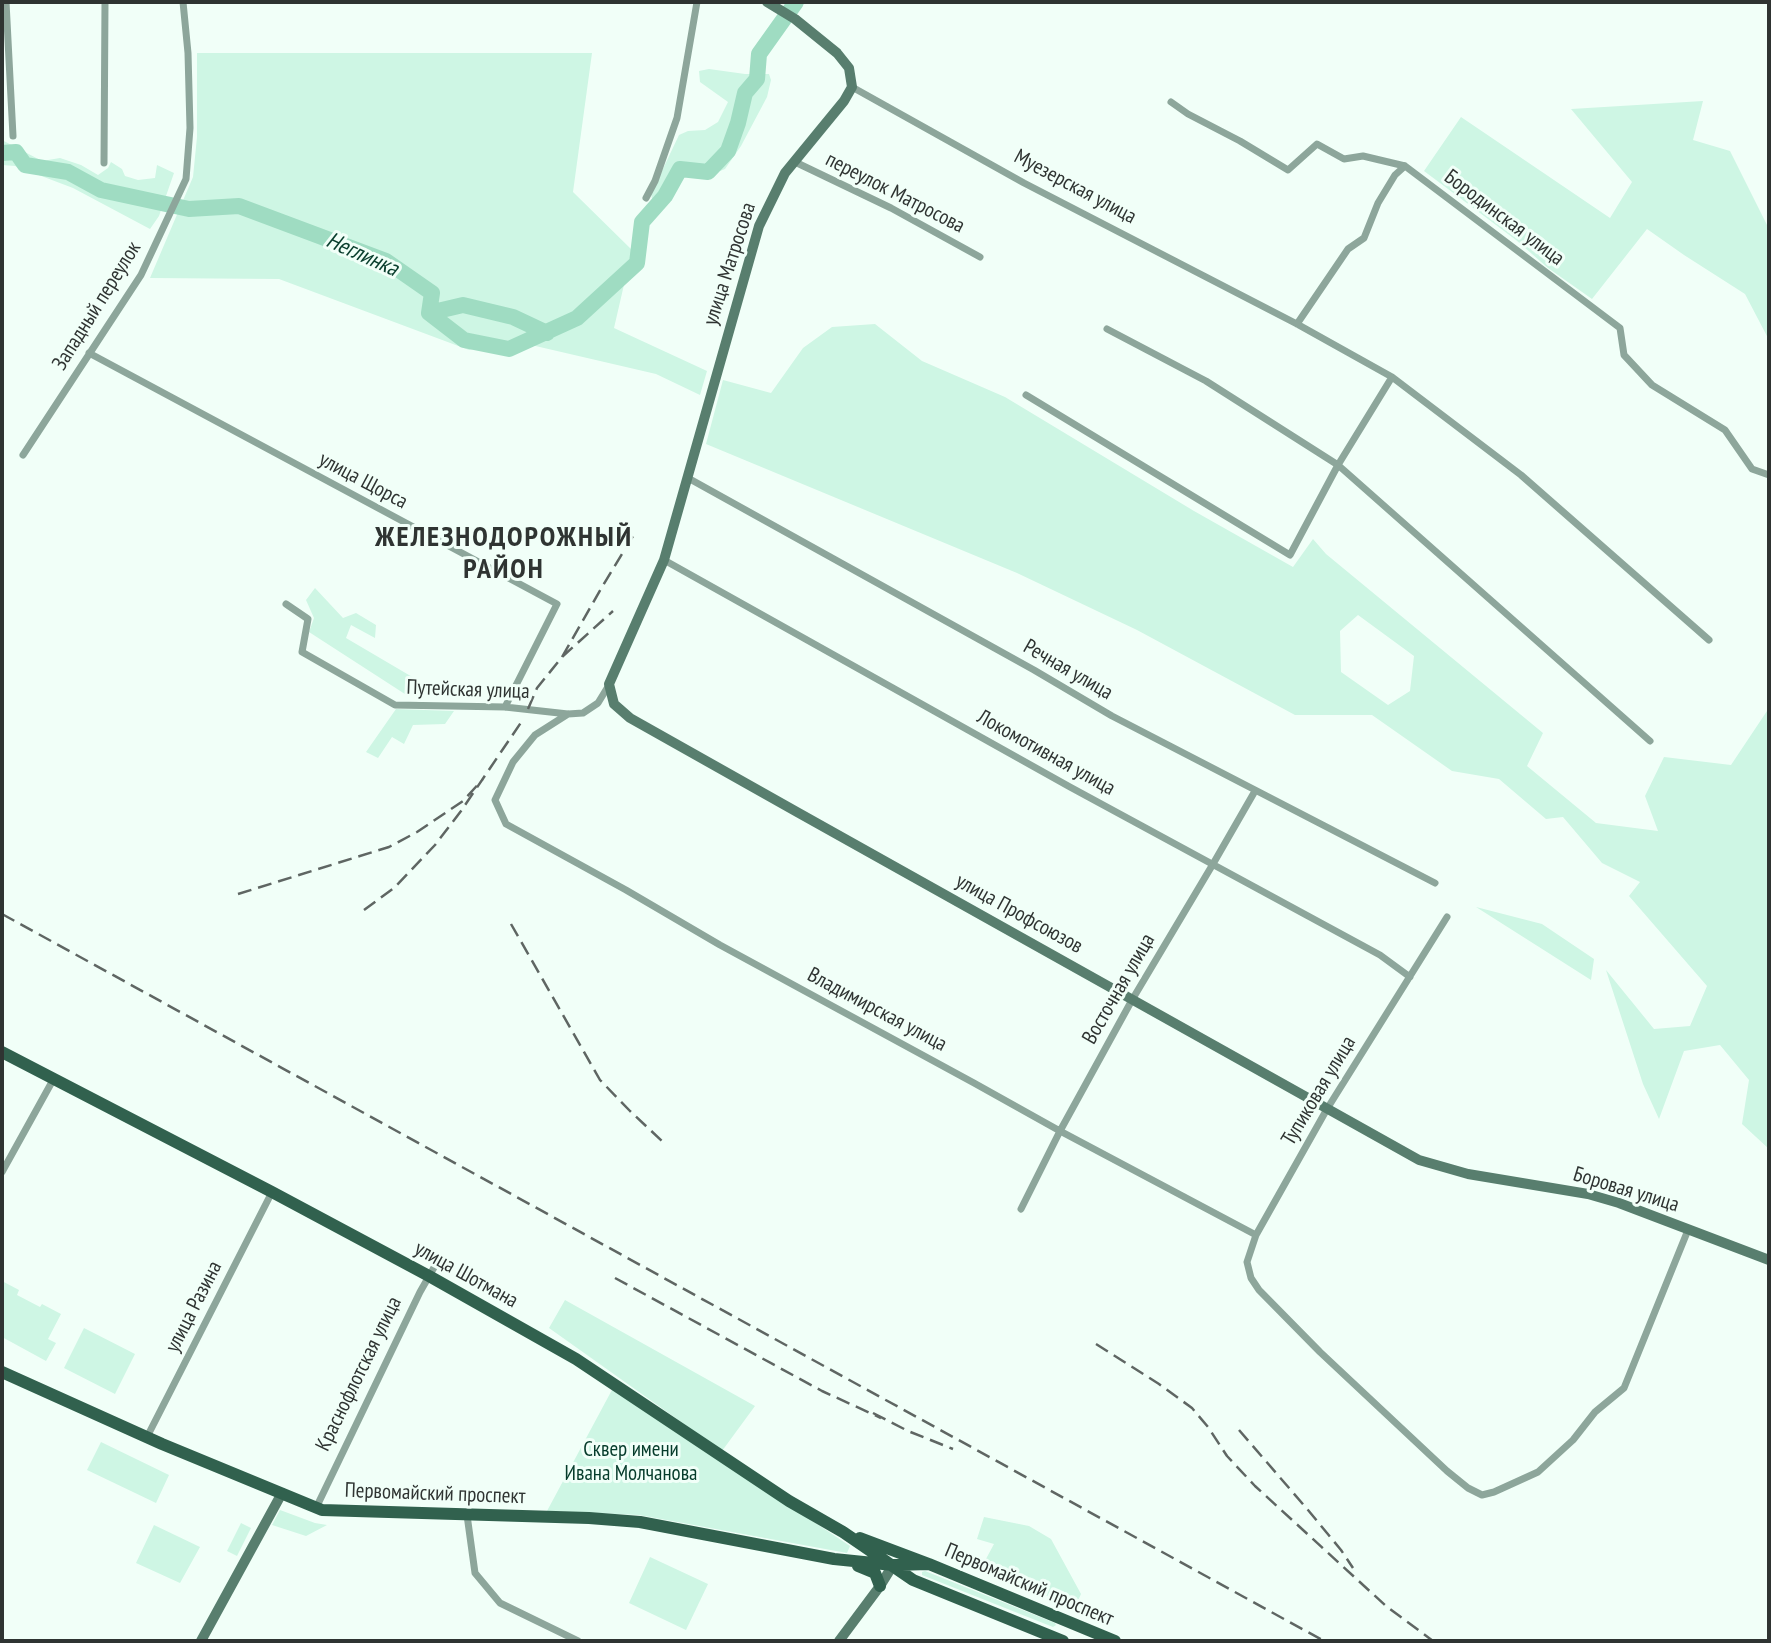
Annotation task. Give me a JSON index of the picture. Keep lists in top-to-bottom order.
{
  "streets": {
    "main road": [
      "улица Матросова",
      "улица Профсоюзов",
      "Боровая улица",
      "улица Шотмана",
      "Первомайский проспект"
    ],
    "street": [
      "Муезерская улица",
      "переулок Матросова",
      "Бородинская улица",
      "Западный переулок",
      "улица Щорса",
      "Речная улица",
      "Путейская улица",
      "Локомотивная улица",
      "Восточная улица",
      "Владимирская улица",
      "Тупиковая улица",
      "улица Разина",
      "Краснофлотская улица"
    ]
  },
  "crossings": [
    ["Муезерская улица", "улица Матросова"],
    ["переулок Матросова", "улица Матросова"],
    ["улица Матросова", "Речная улица"],
    ["улица Матросова", "Путейская улица"],
    ["улица Матросова", "Локомотивная улица"],
    ["улица Матросова", "улица Профсоюзов"],
    ["Западный переулок", "улица Щорса"],
    ["улица Щорса", "Путейская улица"],
    ["Речная улица", "Восточная улица"],
    ["Путейская улица", "улица Профсоюзов"],
    ["Путейская улица", "Владимирская улица"],
    ["Локомотивная улица", "Восточная улица"],
    ["Локомотивная улица", "Тупиковая улица"],
    ["улица Профсоюзов", "Восточная улица"],
    ["улица Профсоюзов", "Тупиковая улица"],
    ["улица Профсоюзов", "Боровая улица"],
    ["Восточная улица", "Владимирская улица"],
    ["Владимирская улица", "Тупиковая улица"],
    ["Тупиковая улица", "Боровая улица"],
    ["улица Шотмана", "улица Разина"],
    ["улица Шотмана", "Краснофлотская улица"],
    ["улица Шотмана", "Первомайский проспект"],
    ["улица Разина", "Первомайский проспект"],
    ["Краснофлотская улица", "Первомайский проспект"]
  ],
  "districts": ["ЖЕЛЕЗНОДОРОЖНЫЙ РАЙОН"],
  "water": ["Неглинка"],
  "parks": ["Сквер имени Ивана Молчанова"]
}
